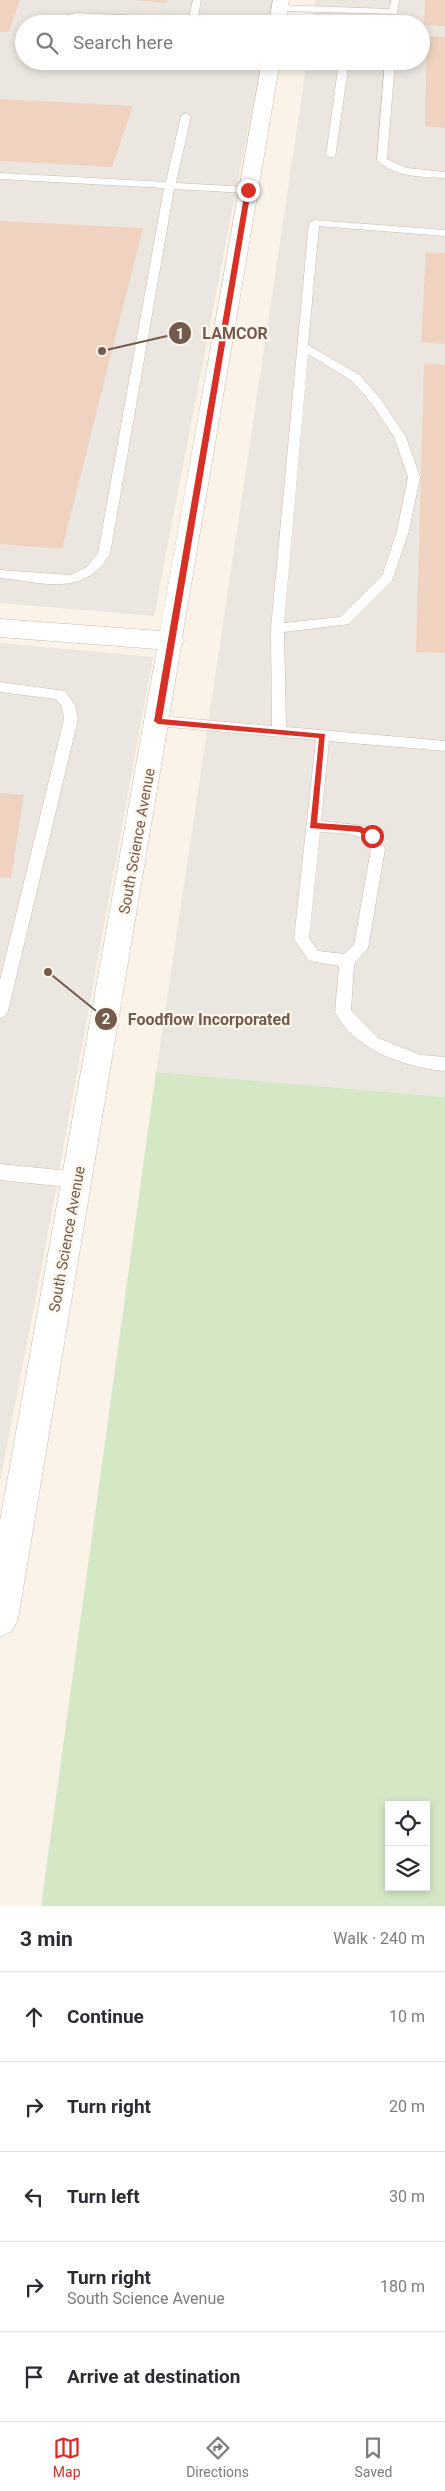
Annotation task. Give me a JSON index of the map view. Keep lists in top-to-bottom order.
{
  "streets": {
    "street": ["South Science Avenue"]
  },
  "places": ["LAMCOR", "Foodflow Incorporated"],
  "page": {
    "search": "Search here",
    "heading": ["3 min", "Walk · 240 m"],
    "list": [
      ["Continue", "10 m"],
      ["Turn right", "20 m"],
      ["Turn left", "30 m"],
      ["Turn right", "South Science Avenue", "180 m"],
      "Arrive at destination"
    ],
    "nav": ["Map", "Directions", "Saved"]
  }
}
